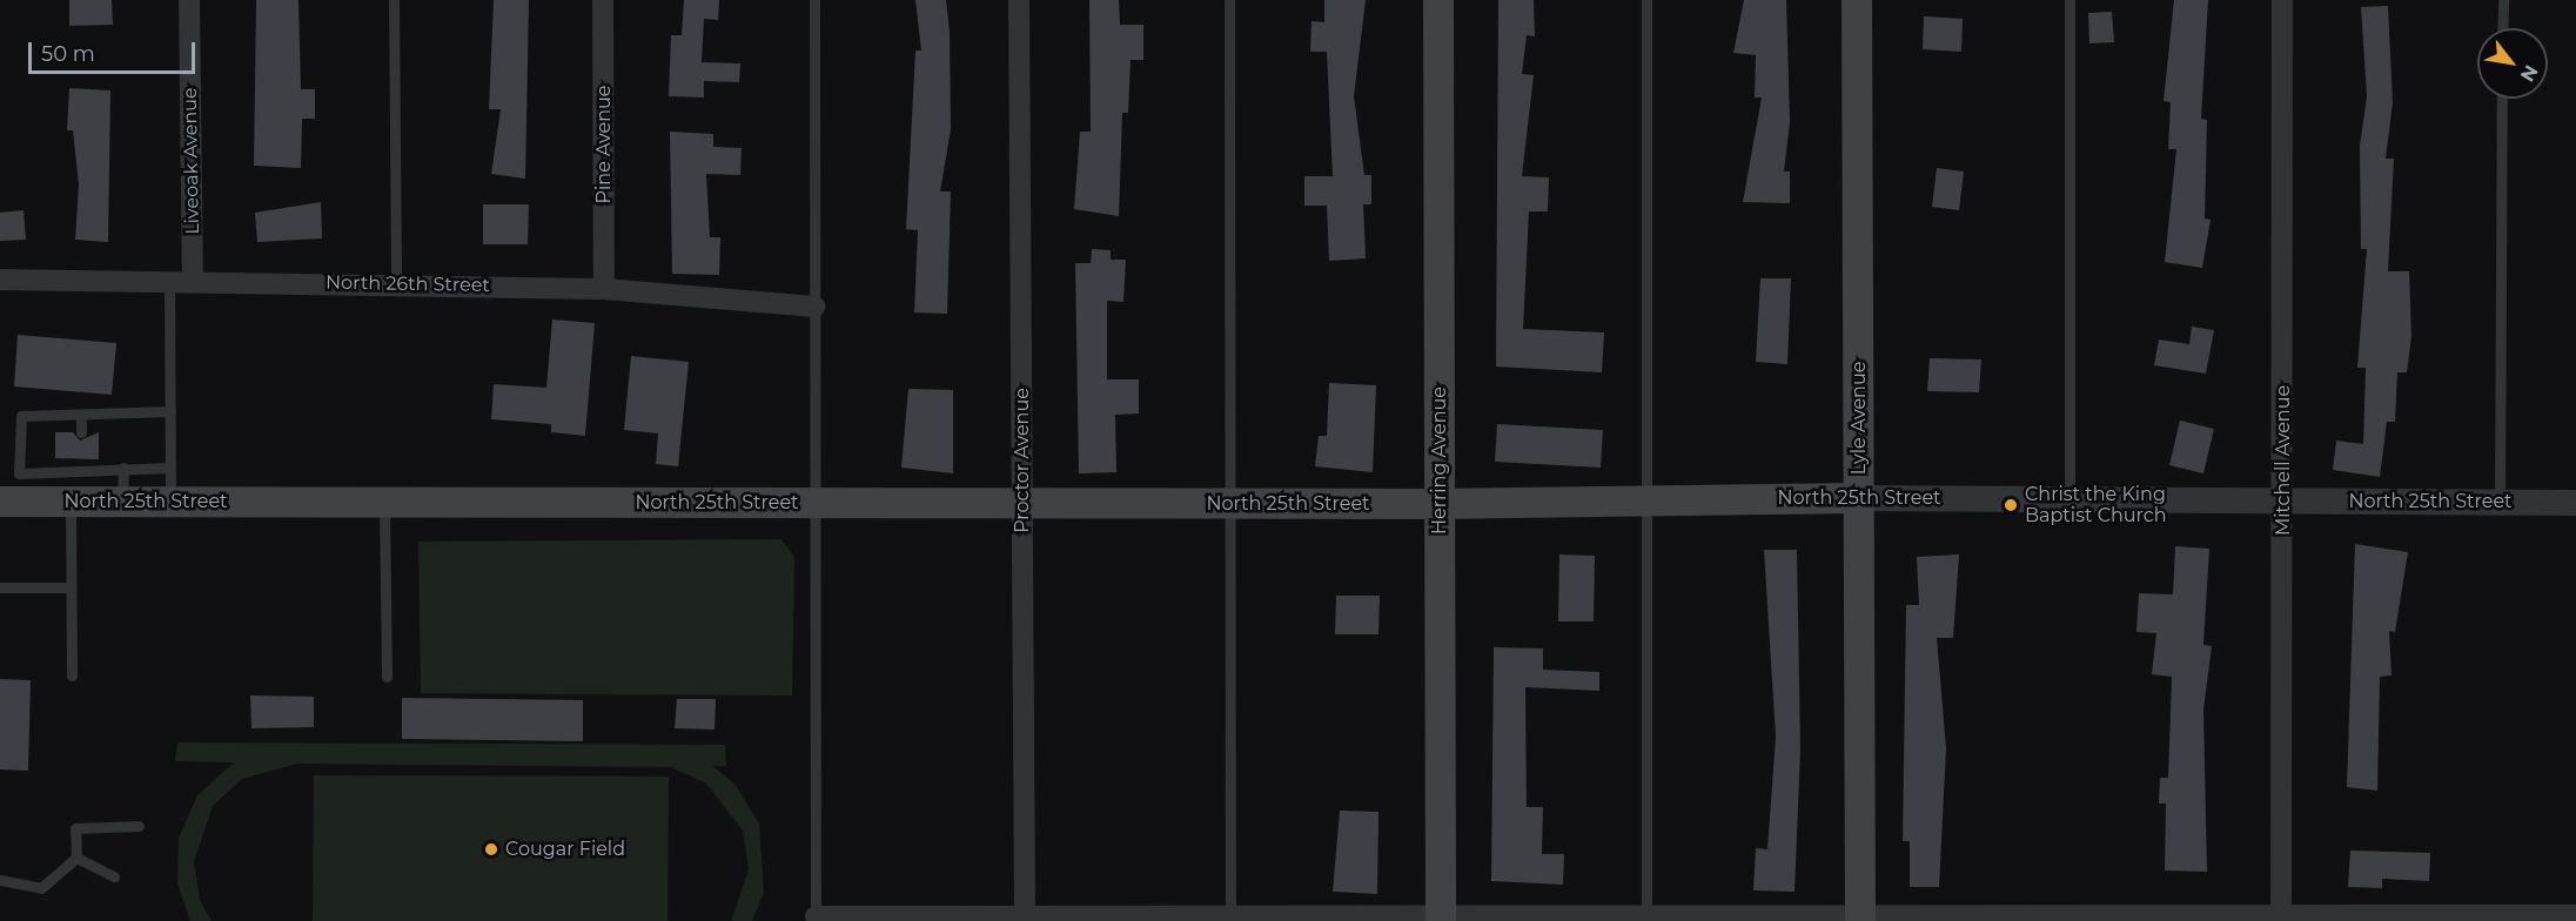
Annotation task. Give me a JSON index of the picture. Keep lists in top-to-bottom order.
{
  "streets": {
    "main road": ["Lyle Avenue", "Herring Avenue", "North 25th Street"],
    "street": [
      "Pine Avenue",
      "Liveoak Avenue",
      "North 26th Street",
      "Proctor Avenue",
      "Mitchell Avenue"
    ]
  },
  "crossings": [
    ["Pine Avenue", "North 26th Street"],
    ["Liveoak Avenue", "North 26th Street"],
    ["Lyle Avenue", "North 25th Street"],
    ["Proctor Avenue", "North 25th Street"],
    ["Herring Avenue", "North 25th Street"],
    ["Mitchell Avenue", "North 25th Street"]
  ],
  "places": ["Christ the King Baptist Church", "Cougar Field"],
  "scale_bar": "50 m",
  "north": "bottom right"
}
